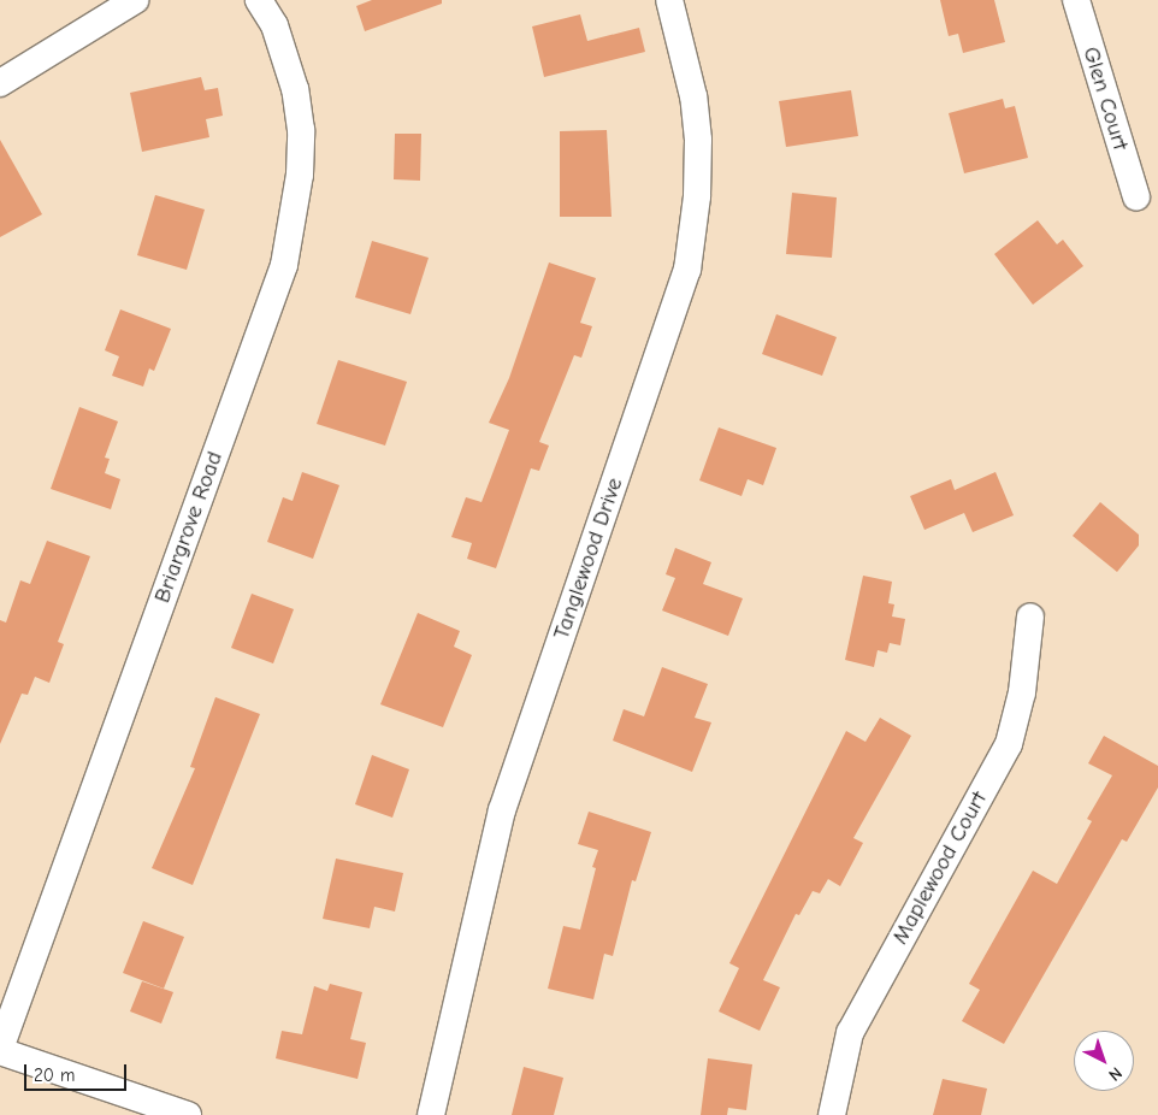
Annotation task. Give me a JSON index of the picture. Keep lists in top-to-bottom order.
{
  "streets": {
    "street": [
      "Glen Court",
      "Briargrove Road",
      "Tanglewood Drive",
      "Maplewood Court"
    ]
  },
  "scale_bar": "20 m",
  "north": "bottom right"
}
